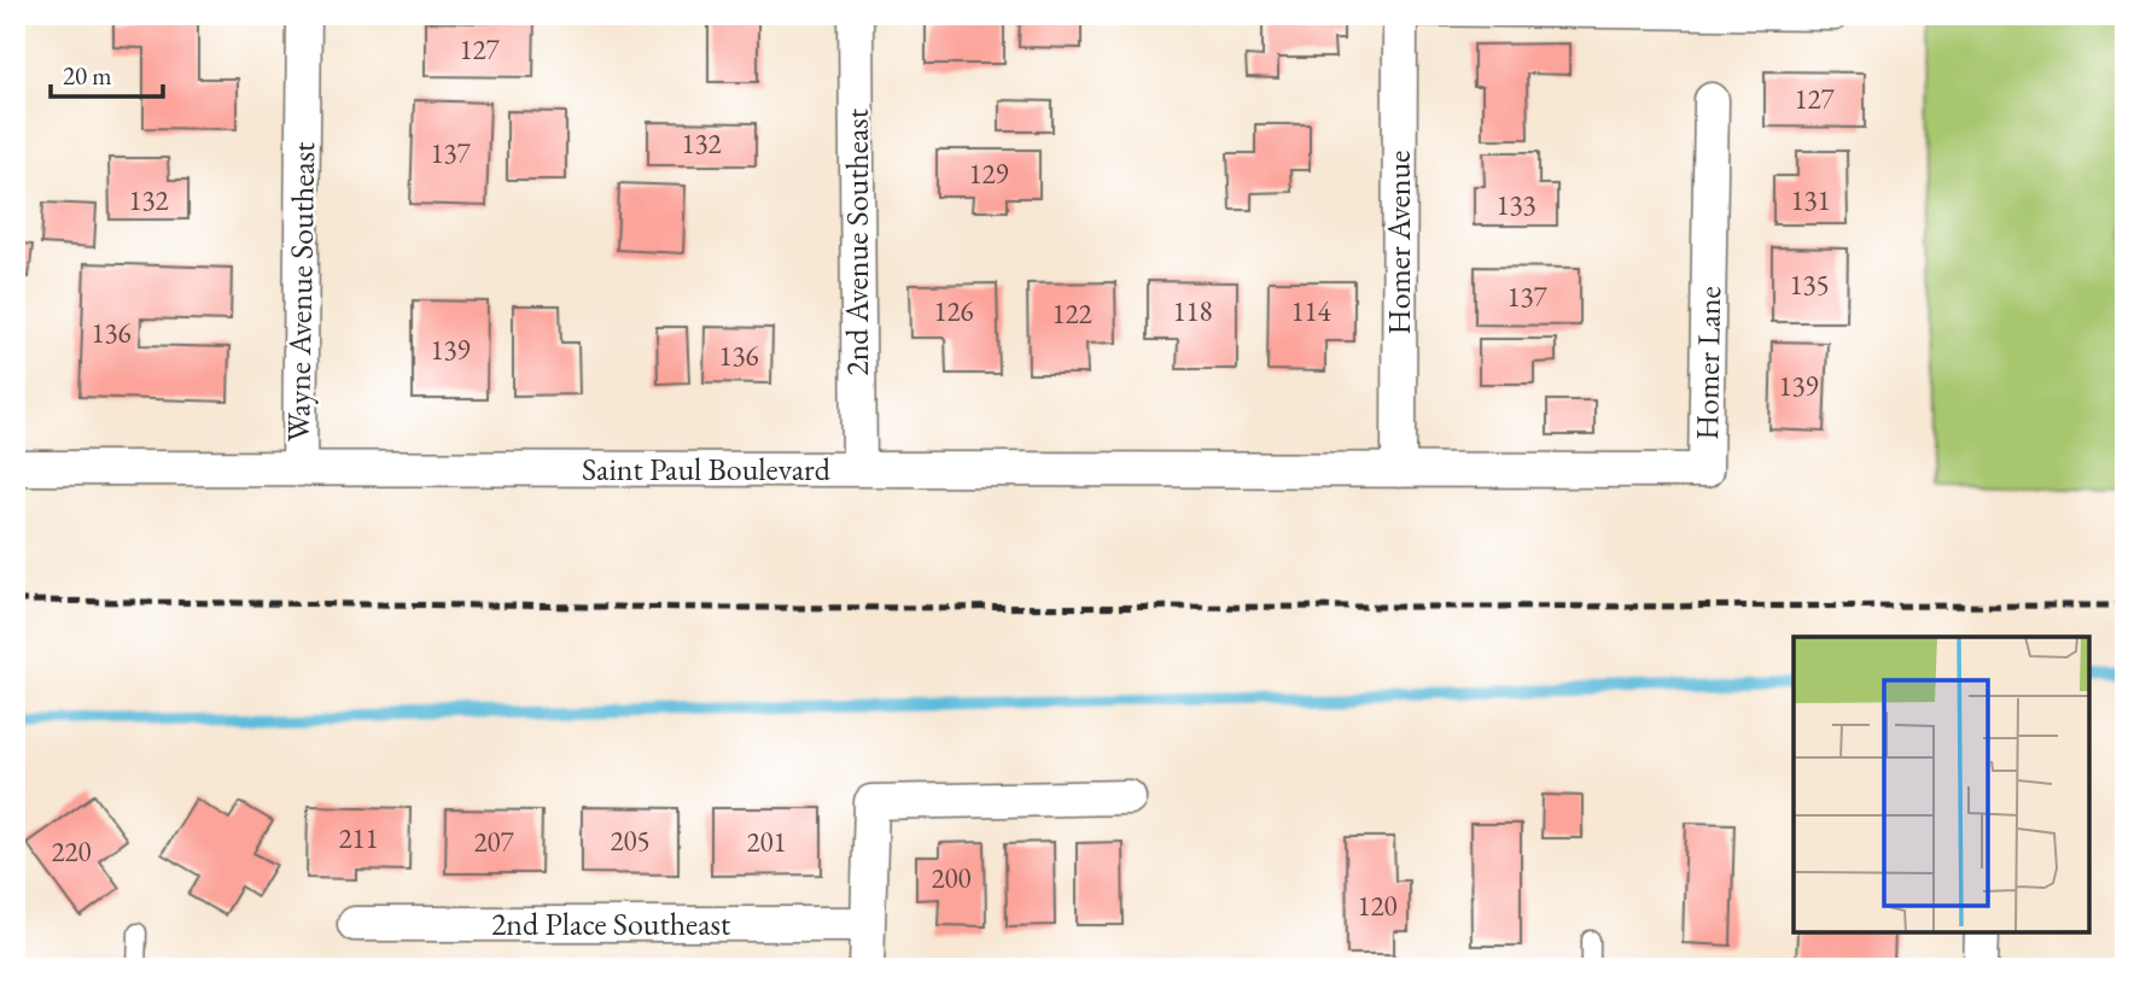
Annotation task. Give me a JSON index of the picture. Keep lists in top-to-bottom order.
{
  "streets": {
    "street": [
      "2nd Avenue Southeast",
      "Homer Avenue",
      "Wayne Avenue Southeast",
      "Homer Lane",
      "Saint Paul Boulevard",
      "2nd Place Southeast"
    ]
  },
  "crossings": [
    ["2nd Avenue Southeast", "Saint Paul Boulevard"],
    ["Homer Avenue", "Homer Lane"],
    ["Homer Avenue", "Saint Paul Boulevard"],
    ["Wayne Avenue Southeast", "Saint Paul Boulevard"],
    ["Homer Lane", "Saint Paul Boulevard"]
  ],
  "house_numbers": [
    "127",
    "127",
    "132",
    "137",
    "129",
    "132",
    "131",
    "133",
    "135",
    "137",
    "126",
    "118",
    "114",
    "122",
    "136",
    "139",
    "136",
    "139",
    "211",
    "205",
    "207",
    "201",
    "220",
    "200",
    "120"
  ],
  "scale_bar": "20 m"
}
